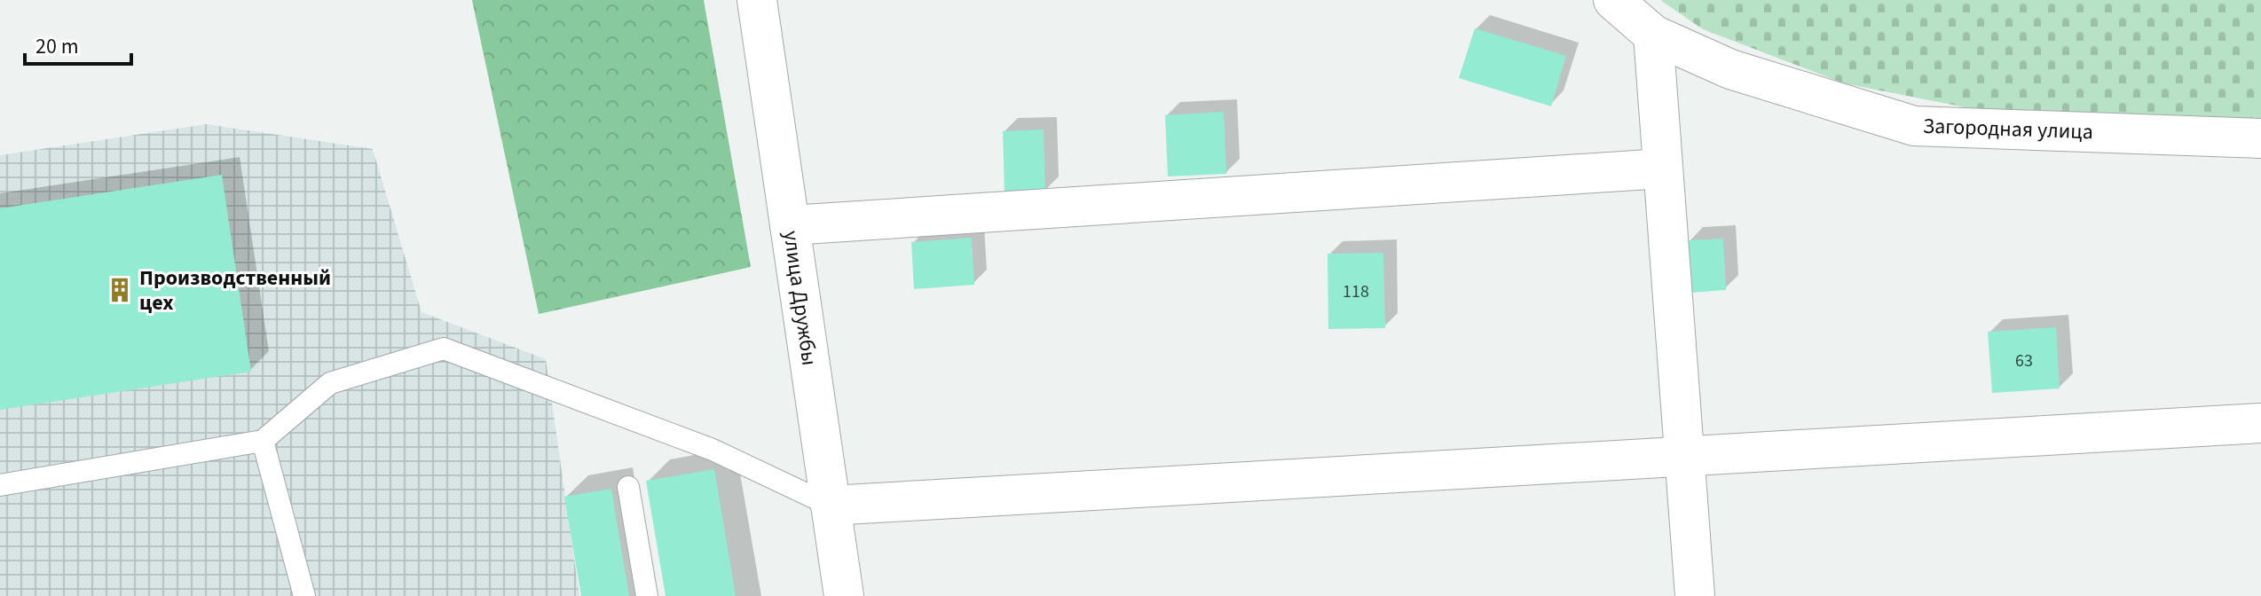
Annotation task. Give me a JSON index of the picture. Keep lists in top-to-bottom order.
{
  "streets": {
    "street": ["Загородная улица", "улица Дружбы"]
  },
  "places": {
    "building": ["Производственный цех"]
  },
  "house_numbers": ["118", "63"],
  "scale_bar": "20 m"
}
